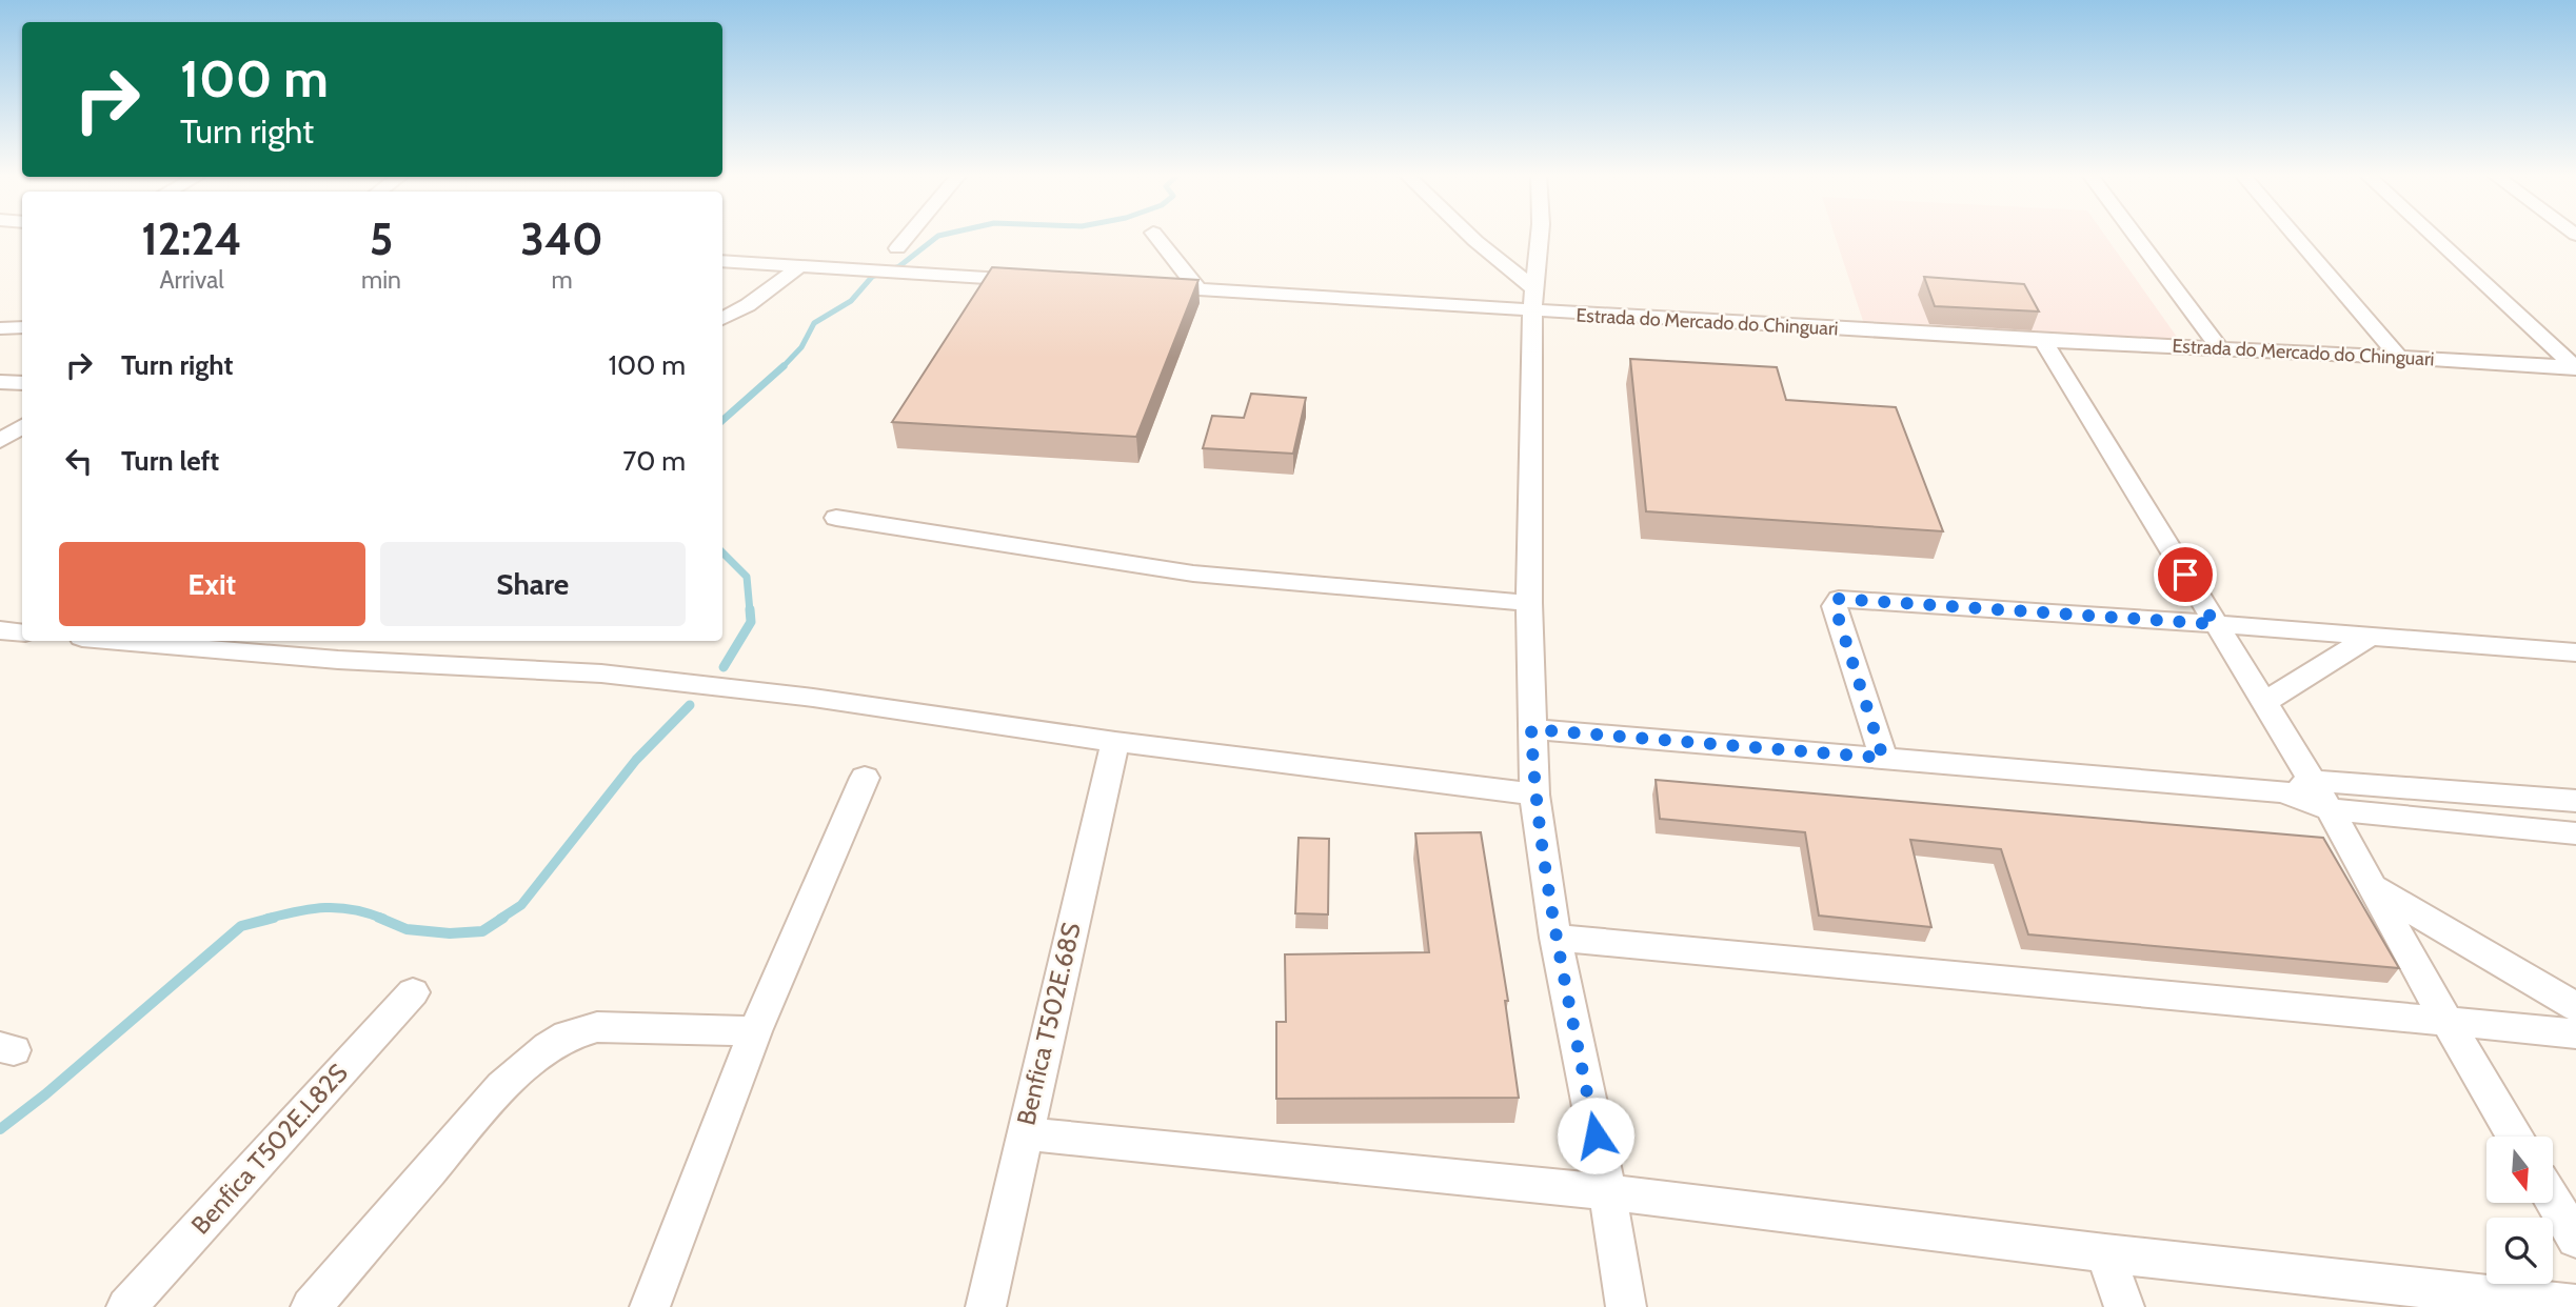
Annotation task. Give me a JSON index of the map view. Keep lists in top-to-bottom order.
{
  "streets": {
    "street": ["Estrada do Mercado do Chinguari", "Benfica T502E.68S", "Benfica T502E.L82S"]
  },
  "north": "bottom",
  "page": {
    "turn": ["100 m", "Turn right"],
    "eta": [
      "12:24",
      "Arrival",
      "5",
      "min",
      "340",
      "m"
    ],
    "list": [
      {
        "name": "Turn right",
        "value": "100 m"
      },
      {
        "name": "Turn left",
        "value": "70 m"
      }
    ],
    "buttons": ["Exit", "Share"]
  }
}
